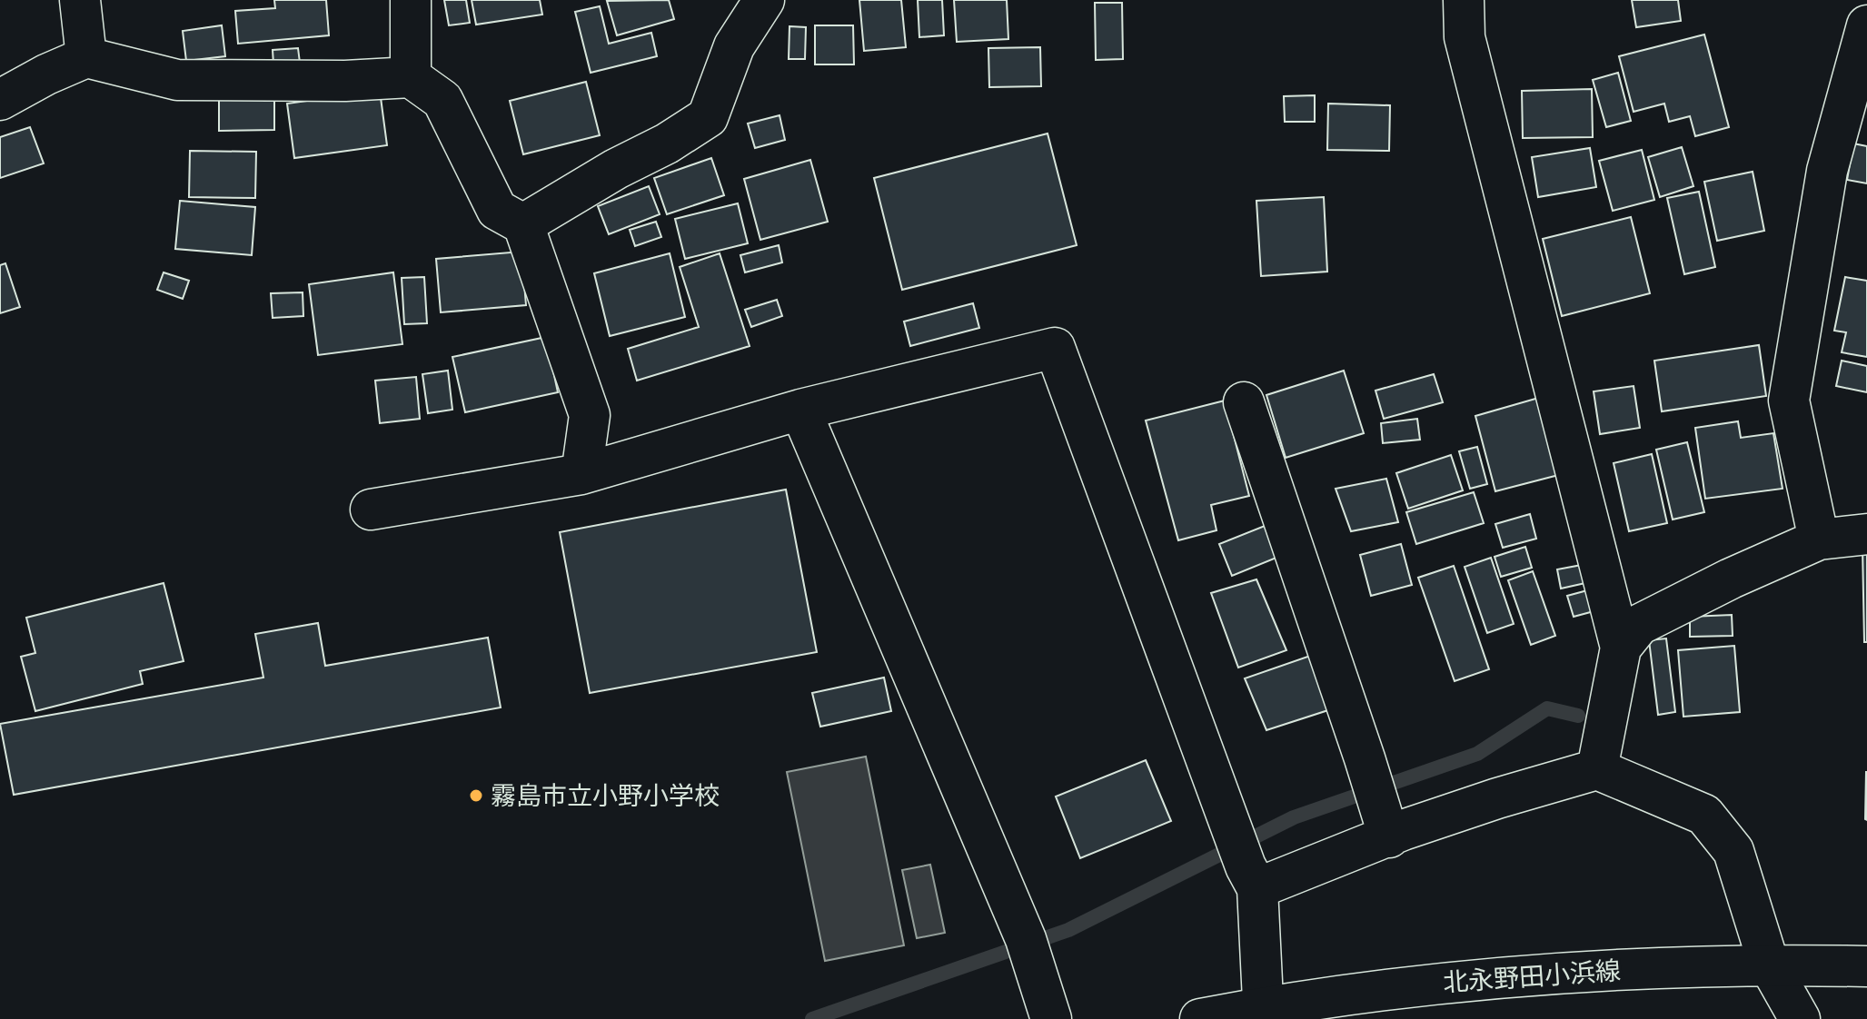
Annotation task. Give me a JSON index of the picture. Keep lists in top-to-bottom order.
{
  "streets": {
    "street": ["北永野田小浜線"]
  },
  "places": ["霧島市立小野小学校"]
}
